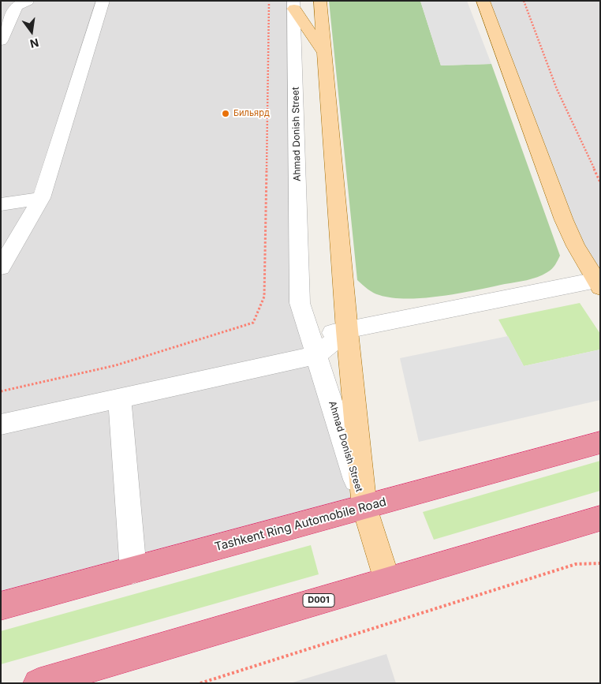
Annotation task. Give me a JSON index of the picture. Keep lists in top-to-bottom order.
{
  "streets": {
    "highway": ["Tashkent Ring Automobile Road", "D001"],
    "main road": ["Ahmad Donish Street"]
  },
  "crossings": [
    ["Ahmad Donish Street", "Tashkent Ring Automobile Road"]
  ],
  "places": ["Бильярд"],
  "north": "bottom"
}
